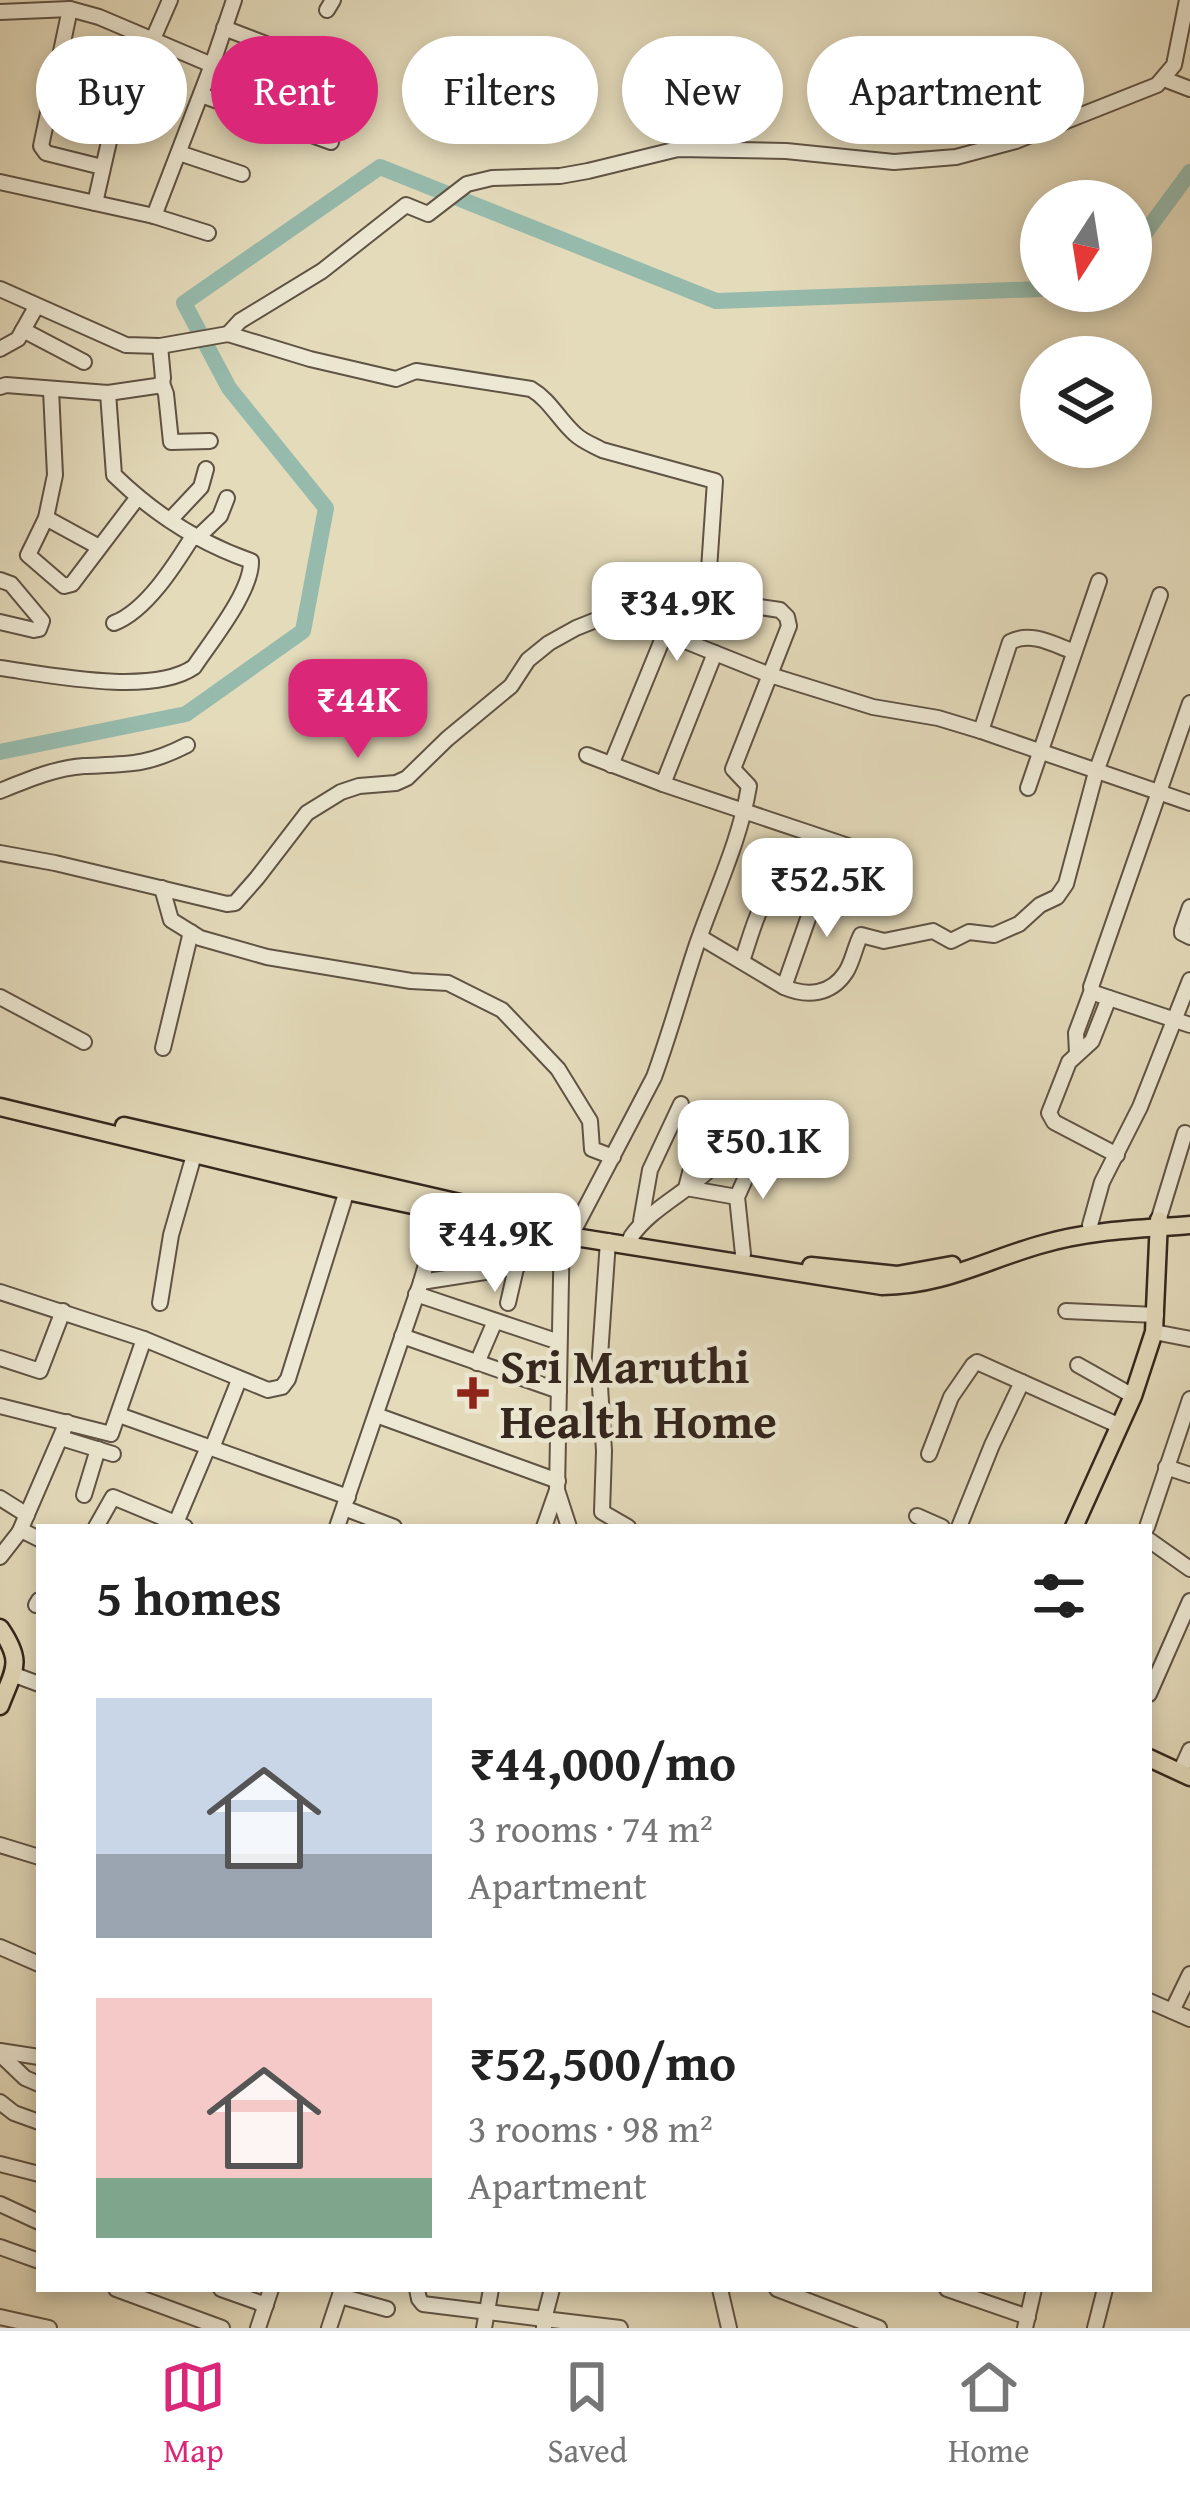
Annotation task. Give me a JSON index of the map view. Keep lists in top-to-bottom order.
{
  "places": {
    "health": ["Sri Maruthi Health Home"]
  },
  "north": "bottom",
  "page": {
    "chip": [
      "Buy",
      "Rent",
      "Filters",
      "New",
      "Apartment"
    ],
    "price": [
      "₹34.9K",
      "₹44K",
      "₹52.5K",
      "₹50.1K",
      "₹44.9K"
    ],
    "heading": "5 homes",
    "list": [
      {
        "name": "₹44,000/mo",
        "note": "3 rooms · 74 m² · Apartment"
      },
      {
        "name": "₹52,500/mo",
        "note": "3 rooms · 98 m² · Apartment"
      }
    ],
    "tabs": ["Map", "Saved", "Home"]
  }
}
